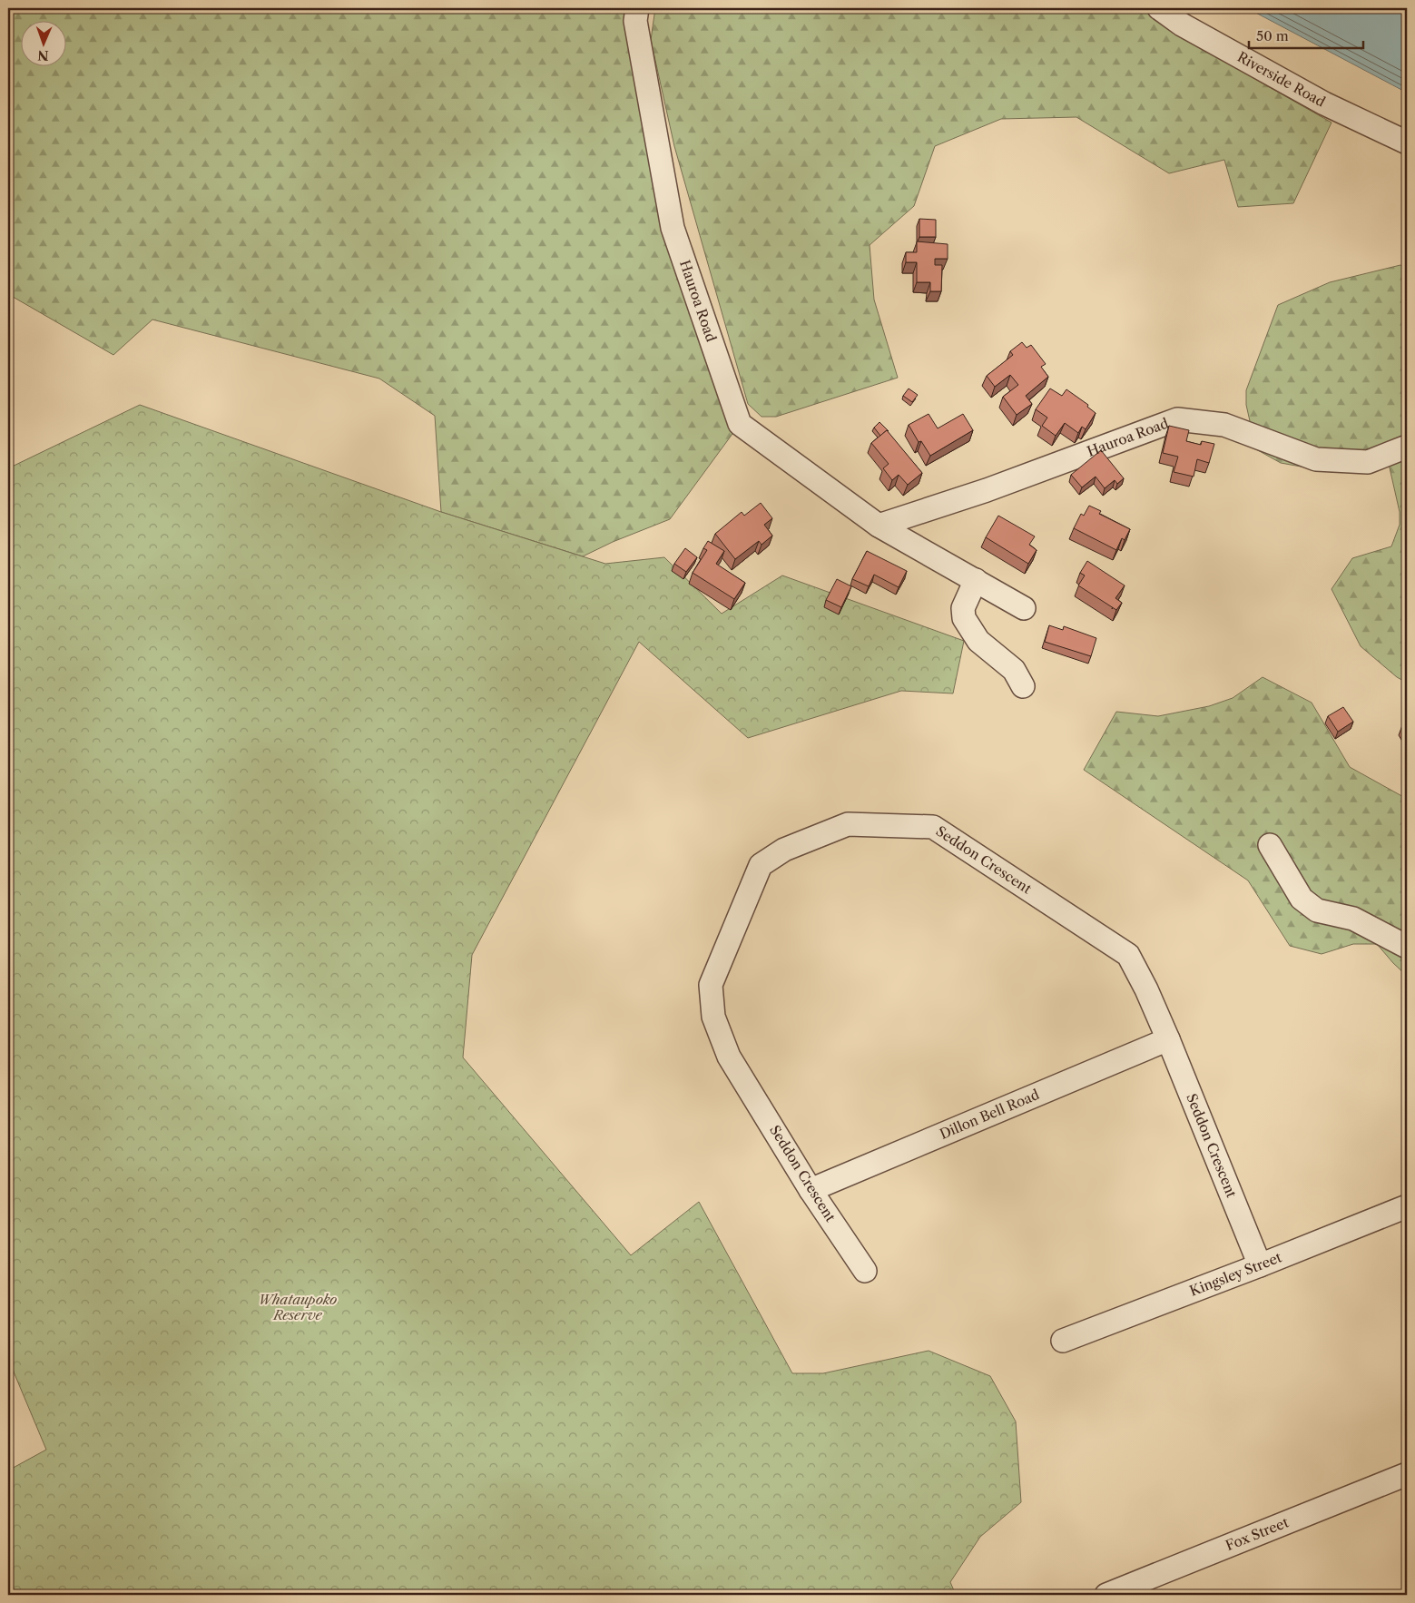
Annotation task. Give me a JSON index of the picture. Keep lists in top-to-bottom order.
{
  "streets": {
    "street": [
      "Riverside Road",
      "Hauroa Road",
      "Seddon Crescent",
      "Dillon Bell Road",
      "Kingsley Street",
      "Fox Street"
    ]
  },
  "crossings": [
    ["Seddon Crescent", "Dillon Bell Road"],
    ["Seddon Crescent", "Kingsley Street"]
  ],
  "parks": ["Whataupoko Reserve"],
  "scale_bar": "50 m",
  "north": "bottom"
}
